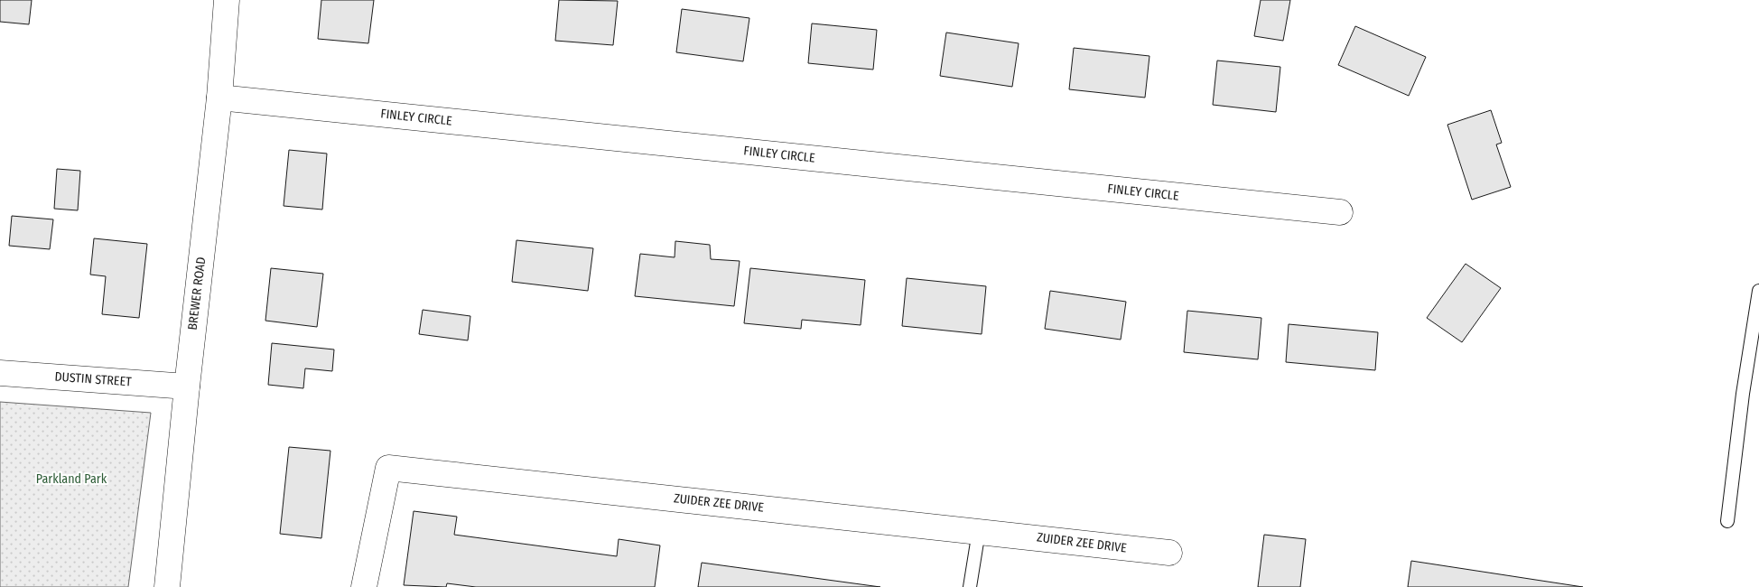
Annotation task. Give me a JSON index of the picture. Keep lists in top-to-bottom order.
{
  "streets": {
    "street": [
      "FINLEY CIRCLE",
      "BREWER ROAD",
      "DUSTIN STREET",
      "ZUIDER ZEE DRIVE"
    ]
  },
  "crossings": [
    ["FINLEY CIRCLE", "BREWER ROAD"],
    ["BREWER ROAD", "DUSTIN STREET"]
  ],
  "parks": ["Parkland Park"]
}
